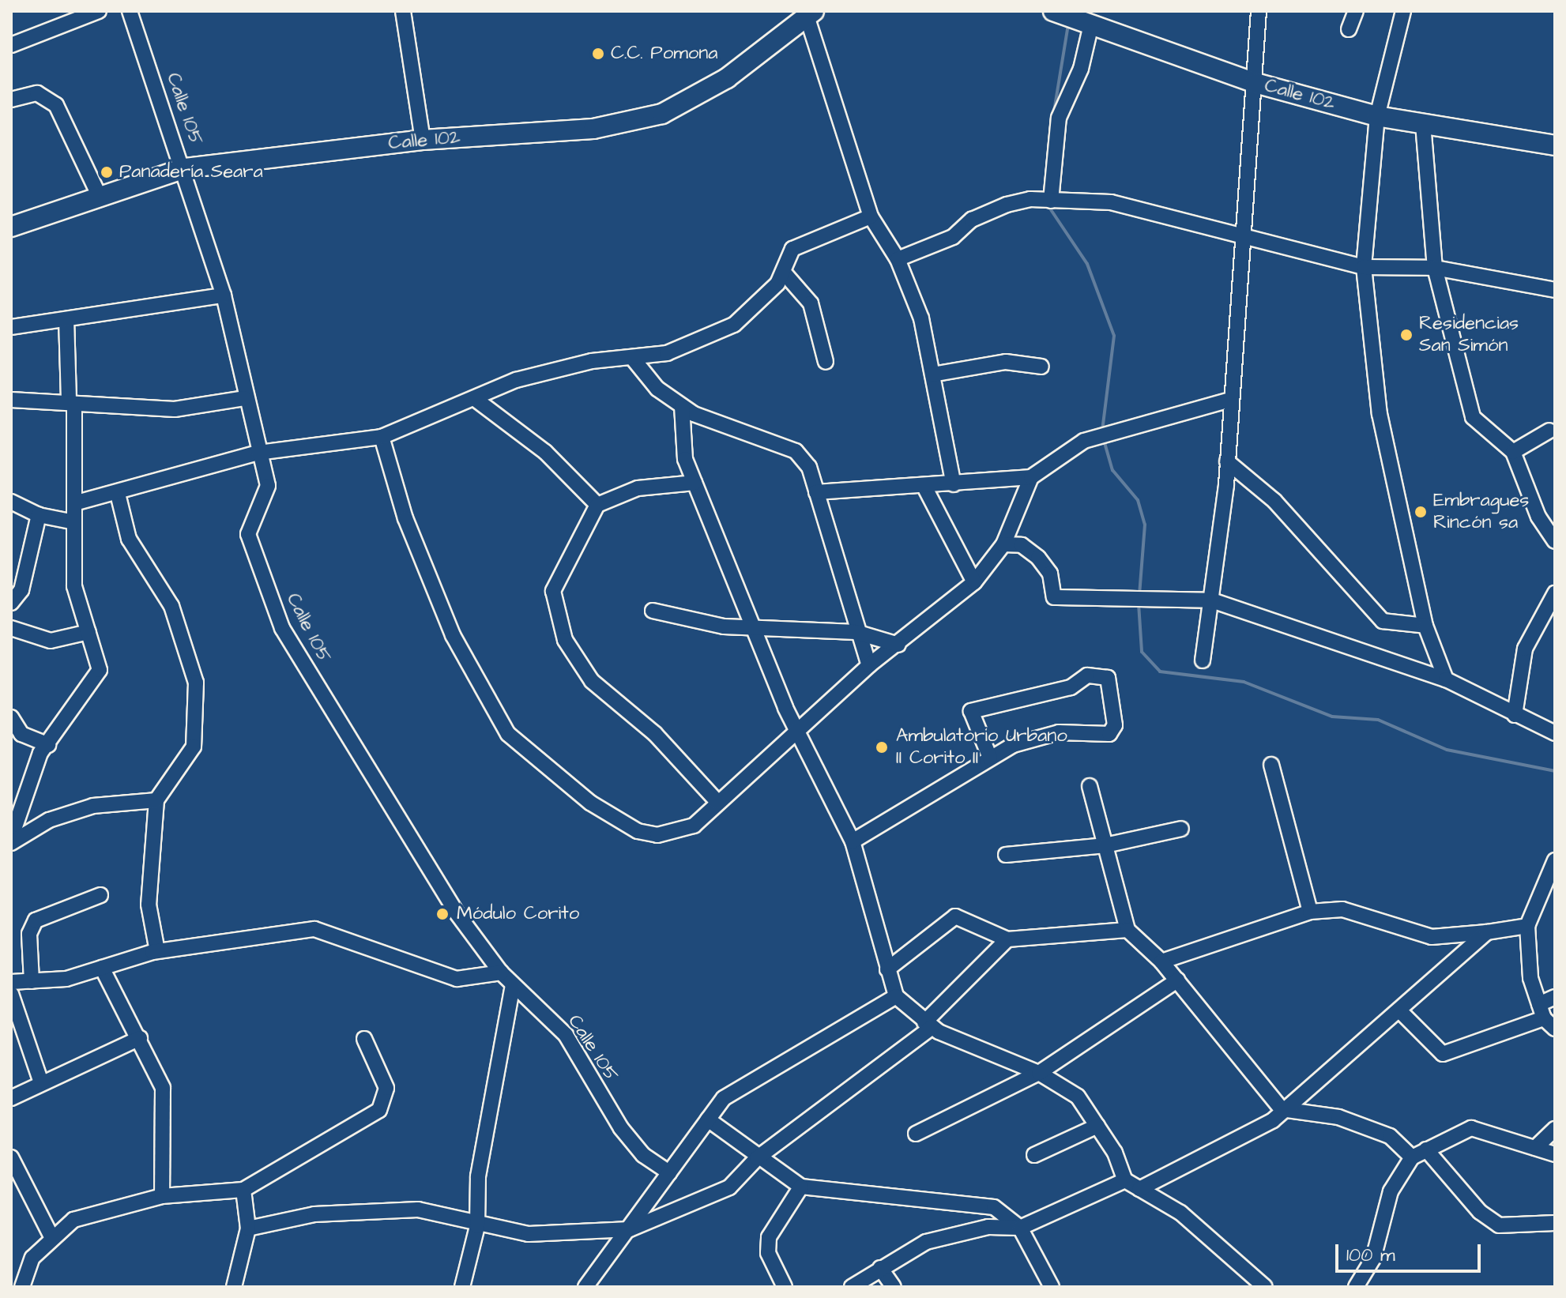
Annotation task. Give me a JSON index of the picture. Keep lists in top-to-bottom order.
{
  "streets": {
    "main road": ["Calle 102"],
    "street": ["Calle 105"]
  },
  "crossings": [
    ["Calle 102", "Calle 105"]
  ],
  "places": [
    "C.C. Pomona",
    "Panadería Seara",
    "Residencias San Simón",
    "Embragues Rincón sa",
    "Ambulatorio Urbano II Corito II",
    "Módulo Corito"
  ],
  "scale_bar": "100 m"
}
